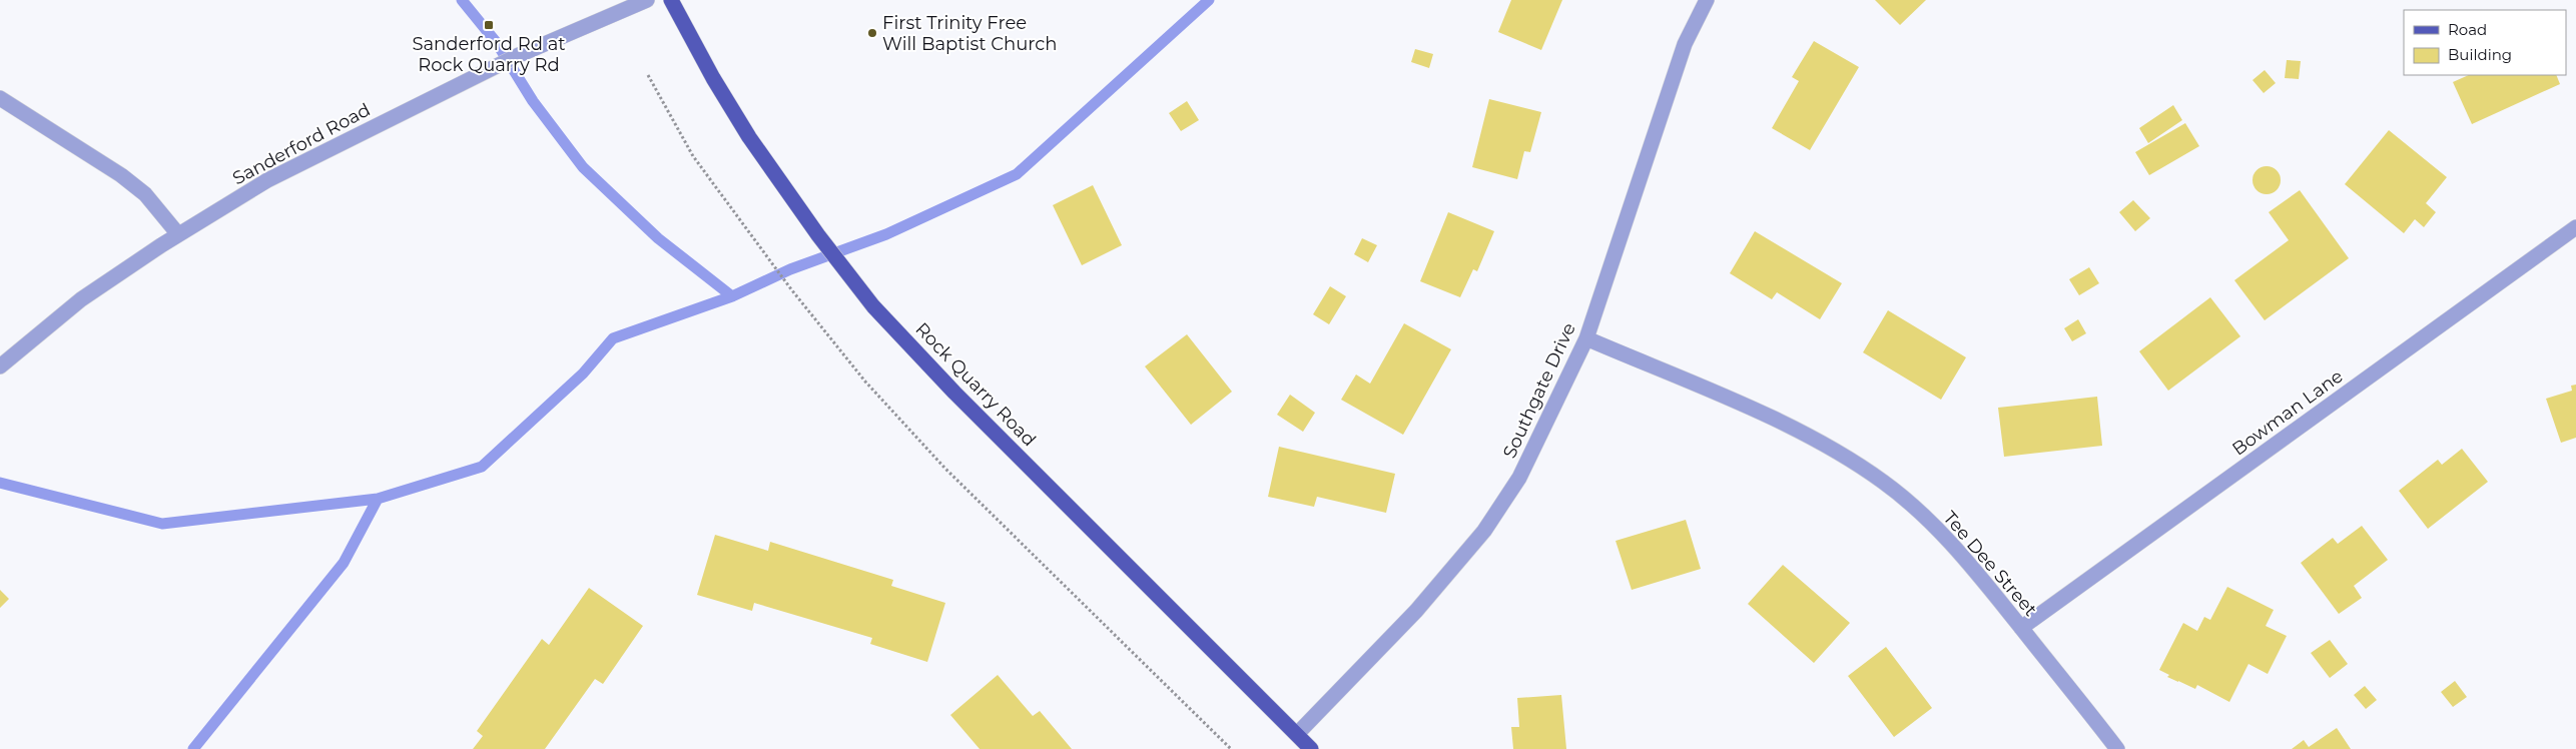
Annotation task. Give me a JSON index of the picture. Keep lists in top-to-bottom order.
{
  "streets": {
    "main road": ["Rock Quarry Road"],
    "street": [
      "Sanderford Road",
      "Southgate Drive",
      "Bowman Lane",
      "Tee Dee Street"
    ]
  },
  "crossings": [
    ["Rock Quarry Road", "Southgate Drive"],
    ["Southgate Drive", "Tee Dee Street"],
    ["Bowman Lane", "Tee Dee Street"]
  ],
  "places": {
    "transit": ["Sanderford Rd at Rock Quarry Rd"],
    "other": ["First Trinity Free Will Baptist Church"]
  },
  "legend": ["Road", "Building"]
}
